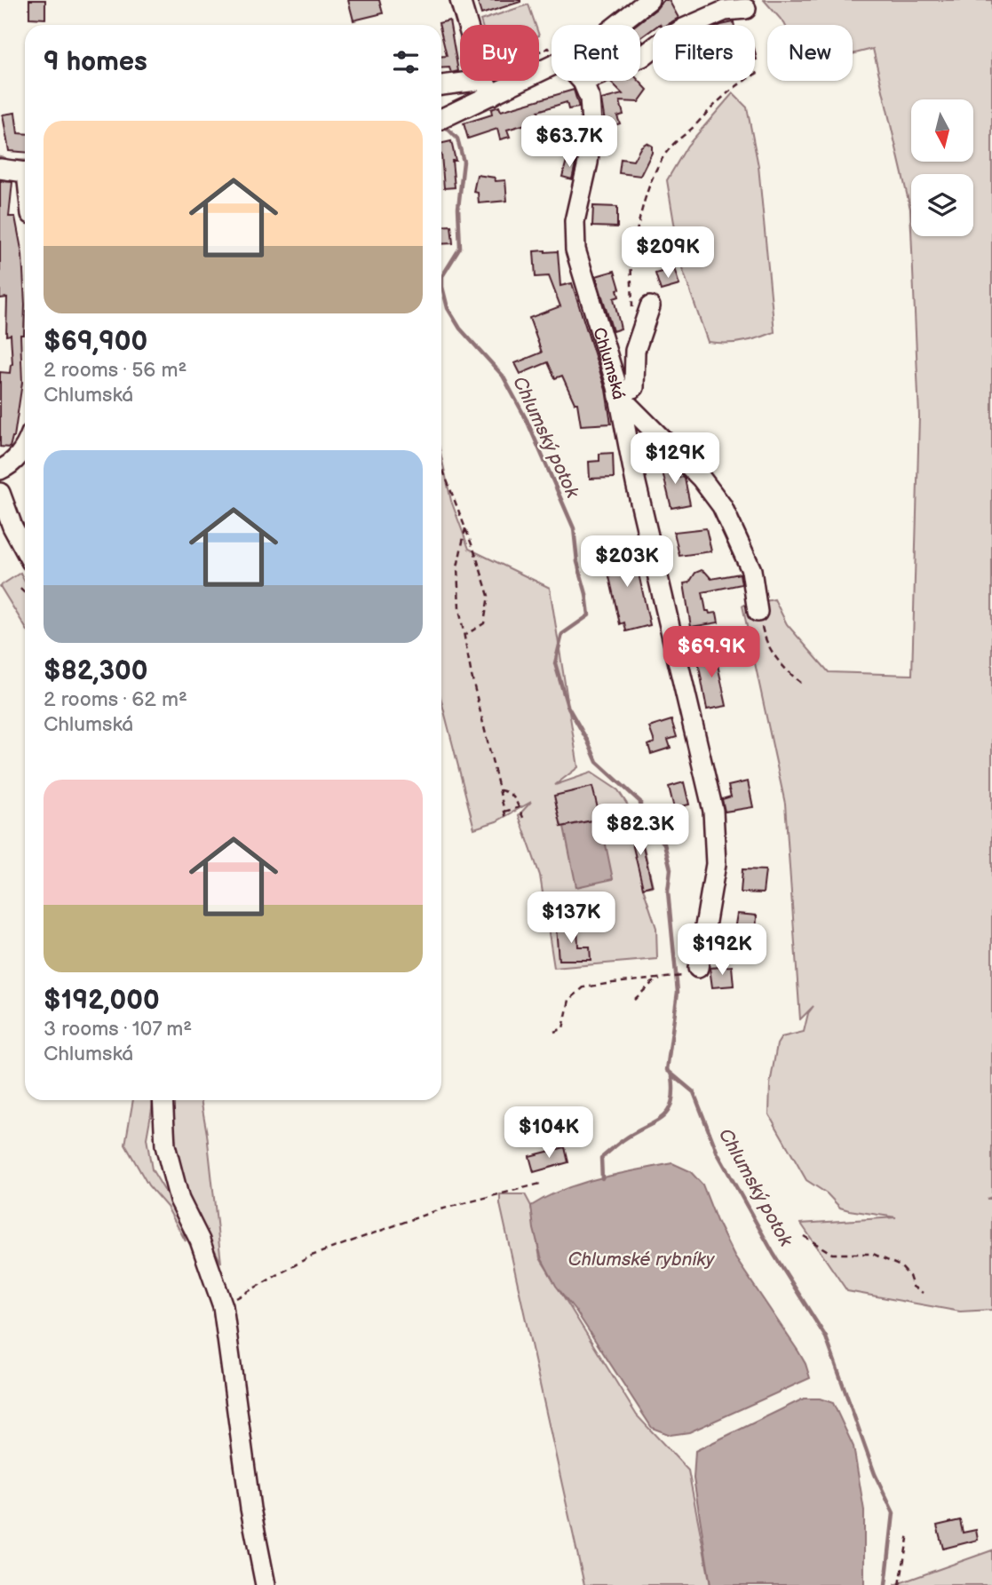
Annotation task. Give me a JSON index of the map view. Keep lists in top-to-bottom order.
{
  "streets": {
    "street": ["Chlumská"]
  },
  "water": ["Chlumský potok", "Chlumské rybníky"],
  "north": "bottom",
  "page": {
    "chip": [
      "Buy",
      "Rent",
      "Filters",
      "New"
    ],
    "heading": "9 homes",
    "list": [
      {
        "name": "$69,900",
        "note": "2 rooms · 56 m² · Chlumská"
      },
      {
        "name": "$82,300",
        "note": "2 rooms · 62 m² · Chlumská"
      },
      {
        "name": "$192,000",
        "note": "3 rooms · 107 m² · Chlumská"
      }
    ],
    "price": [
      "$63.7K",
      "$209K",
      "$129K",
      "$203K",
      "$69.9K",
      "$82.3K",
      "$137K",
      "$192K",
      "$104K"
    ]
  }
}
